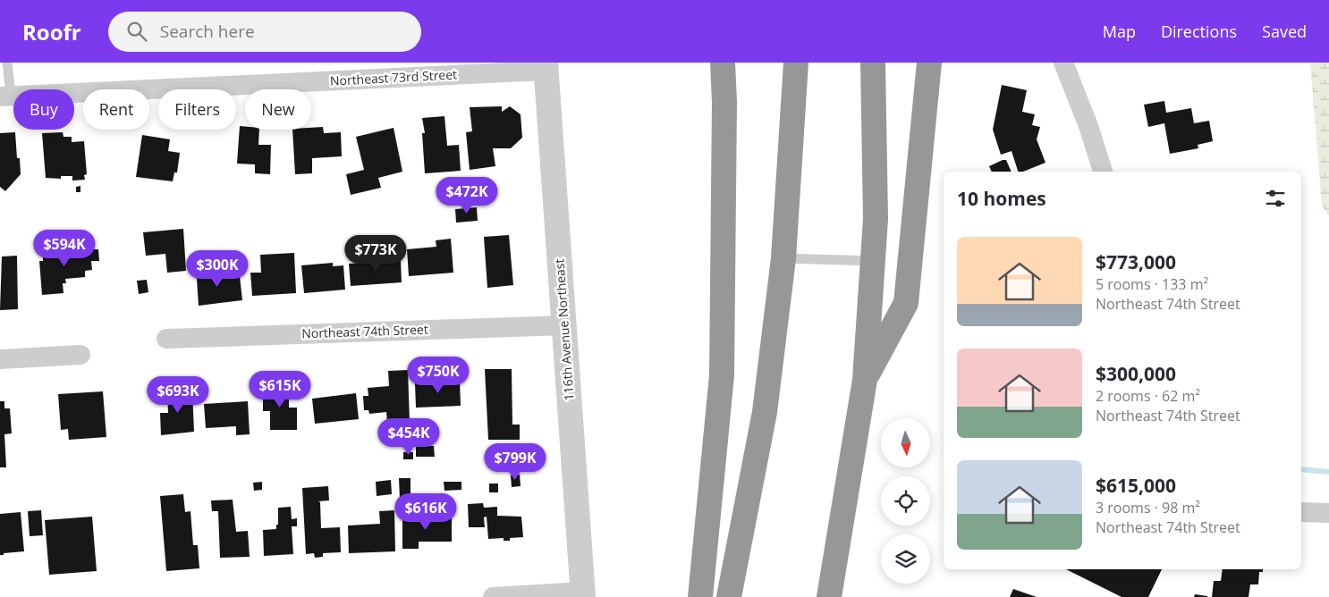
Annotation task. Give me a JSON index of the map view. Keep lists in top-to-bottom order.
{
  "streets": {
    "street": ["Northeast 73rd Street", "116th Avenue Northeast", "Northeast 74th Street"]
  },
  "crossings": [
    ["Northeast 73rd Street", "116th Avenue Northeast"],
    ["116th Avenue Northeast", "Northeast 74th Street"]
  ],
  "north": "bottom",
  "page": {
    "header": "Roofr",
    "search": "Search here",
    "nav": ["Map", "Directions", "Saved"],
    "chip": [
      "Buy",
      "Rent",
      "Filters",
      "New"
    ],
    "heading": "10 homes",
    "price": [
      "$472K",
      "$594K",
      "$773K",
      "$300K",
      "$750K",
      "$615K",
      "$693K",
      "$454K",
      "$799K",
      "$616K"
    ],
    "list": [
      {
        "name": "$773,000",
        "note": "5 rooms · 133 m² · Northeast 74th Street"
      },
      {
        "name": "$300,000",
        "note": "2 rooms · 62 m² · Northeast 74th Street"
      },
      {
        "name": "$615,000",
        "note": "3 rooms · 98 m² · Northeast 74th Street"
      }
    ]
  }
}
